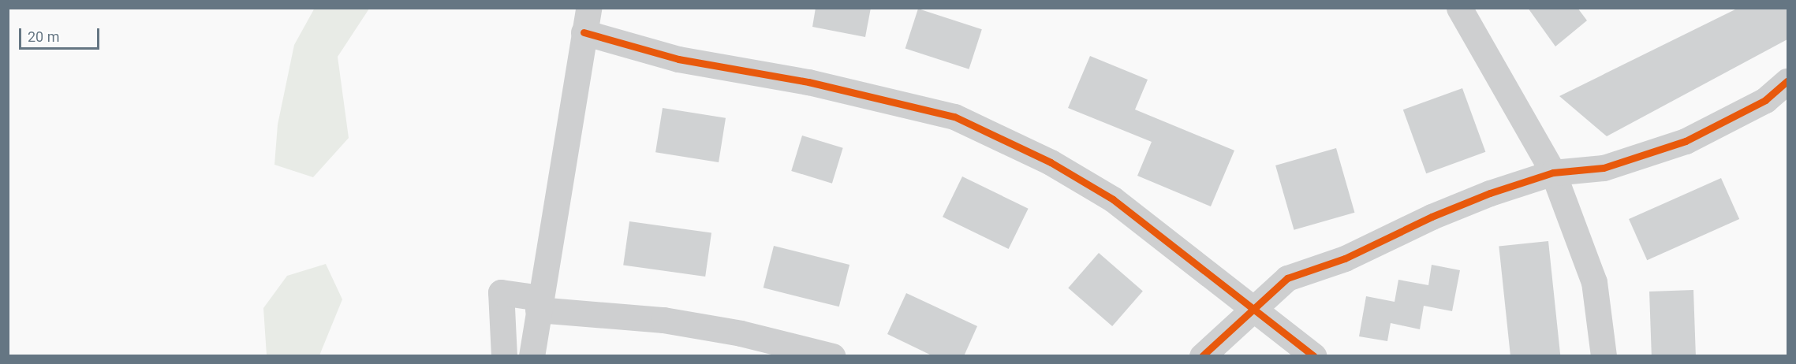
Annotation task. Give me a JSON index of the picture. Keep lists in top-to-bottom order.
{
  "scale_bar": "20 m"
}
